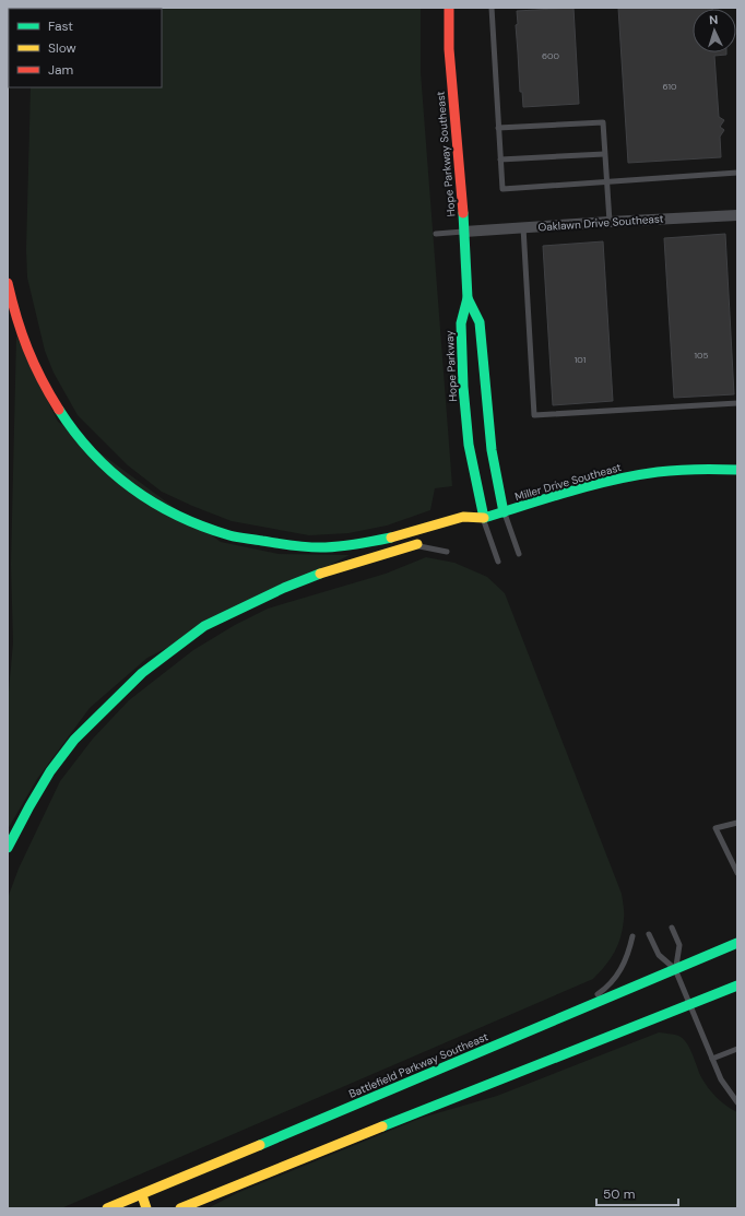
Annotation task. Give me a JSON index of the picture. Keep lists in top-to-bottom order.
{
  "streets": {
    "main road": [
      "Hope Parkway Southeast",
      "Hope Parkway",
      "Miller Drive Southeast",
      "Battlefield Parkway Southeast"
    ],
    "street": ["Oaklawn Drive Southeast"]
  },
  "crossings": [
    ["Hope Parkway Southeast", "Oaklawn Drive Southeast"],
    ["Hope Parkway Southeast", "Hope Parkway"],
    ["Hope Parkway", "Miller Drive Southeast"]
  ],
  "house_numbers": [
    "600",
    "610",
    "105",
    "101"
  ],
  "legend": ["Fast", "Slow", "Jam"],
  "scale_bar": "50 m",
  "north": "top"
}
